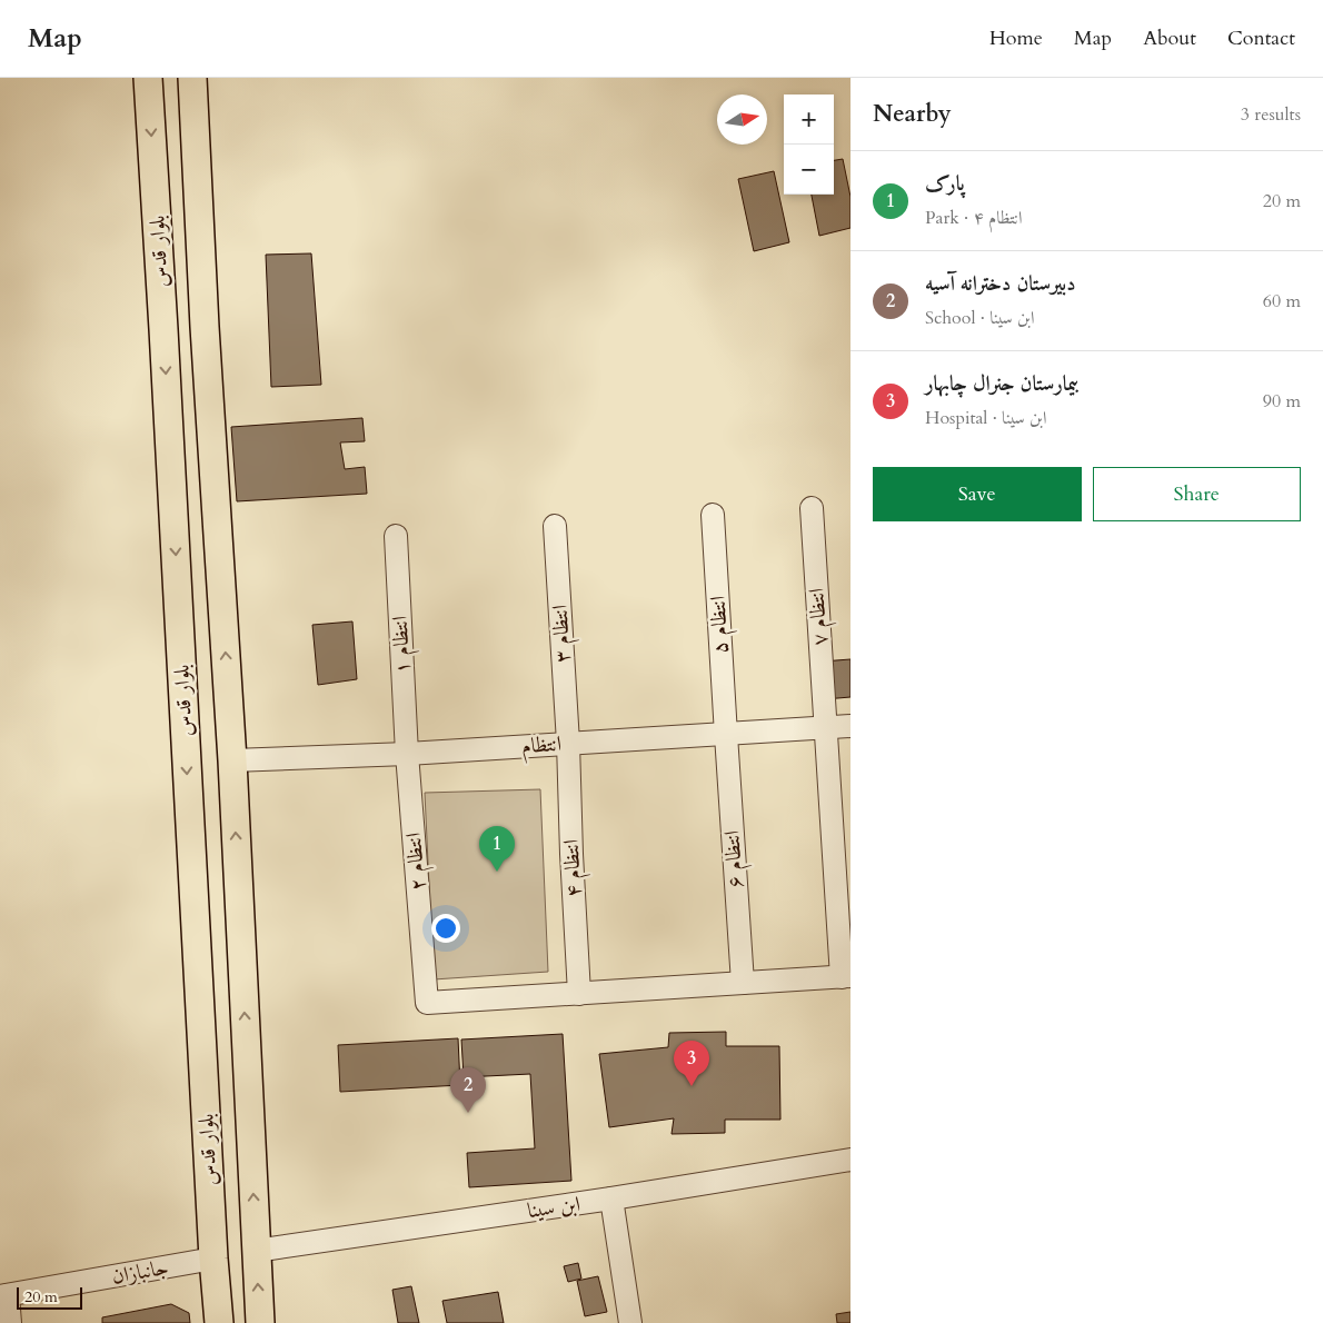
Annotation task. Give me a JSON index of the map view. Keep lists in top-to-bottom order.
{
  "streets": {
    "main road": ["بلوار قدس"],
    "street": [
      "انتظام ۷",
      "انتظام ۵",
      "انتظام ۳",
      "انتظام ۱",
      "انتظام",
      "انتظام ۶",
      "انتظام ۲",
      "انتظام ۴",
      "ابن سینا",
      "جانبازان"
    ]
  },
  "crossings": [
    ["بلوار قدس", "انتظام"],
    ["بلوار قدس", "ابن سینا"],
    ["بلوار قدس", "جانبازان"],
    ["انتظام ۷", "انتظام"],
    ["انتظام ۵", "انتظام"],
    ["انتظام ۵", "انتظام ۶"],
    ["انتظام ۳", "انتظام"],
    ["انتظام ۳", "انتظام ۴"],
    ["انتظام ۱", "انتظام"],
    ["انتظام ۱", "انتظام ۲"],
    ["انتظام", "انتظام ۶"],
    ["انتظام", "انتظام ۲"],
    ["انتظام", "انتظام ۴"],
    ["انتظام ۲", "انتظام ۴"]
  ],
  "scale_bar": "20 m",
  "north": "right",
  "page": {
    "header": "Map",
    "nav": [
      "Home",
      "Map",
      "About",
      "Contact"
    ],
    "heading": ["Nearby", "3 results"],
    "map_buttons": ["+", "−"],
    "list": [
      {
        "mark": "1",
        "name": "پارک",
        "note": "Park · انتظام ۴",
        "value": "20 m"
      },
      {
        "mark": "2",
        "name": "دبیرستان دخترانه آسیه",
        "note": "School · ابن سینا",
        "value": "60 m"
      },
      {
        "mark": "3",
        "name": "بیمارستان جنرال چابهار",
        "note": "Hospital · ابن سینا",
        "value": "90 m"
      }
    ],
    "buttons": ["Save", "Share"],
    "pins": ["1", "3", "2"],
    "scale": "20 m"
  }
}
